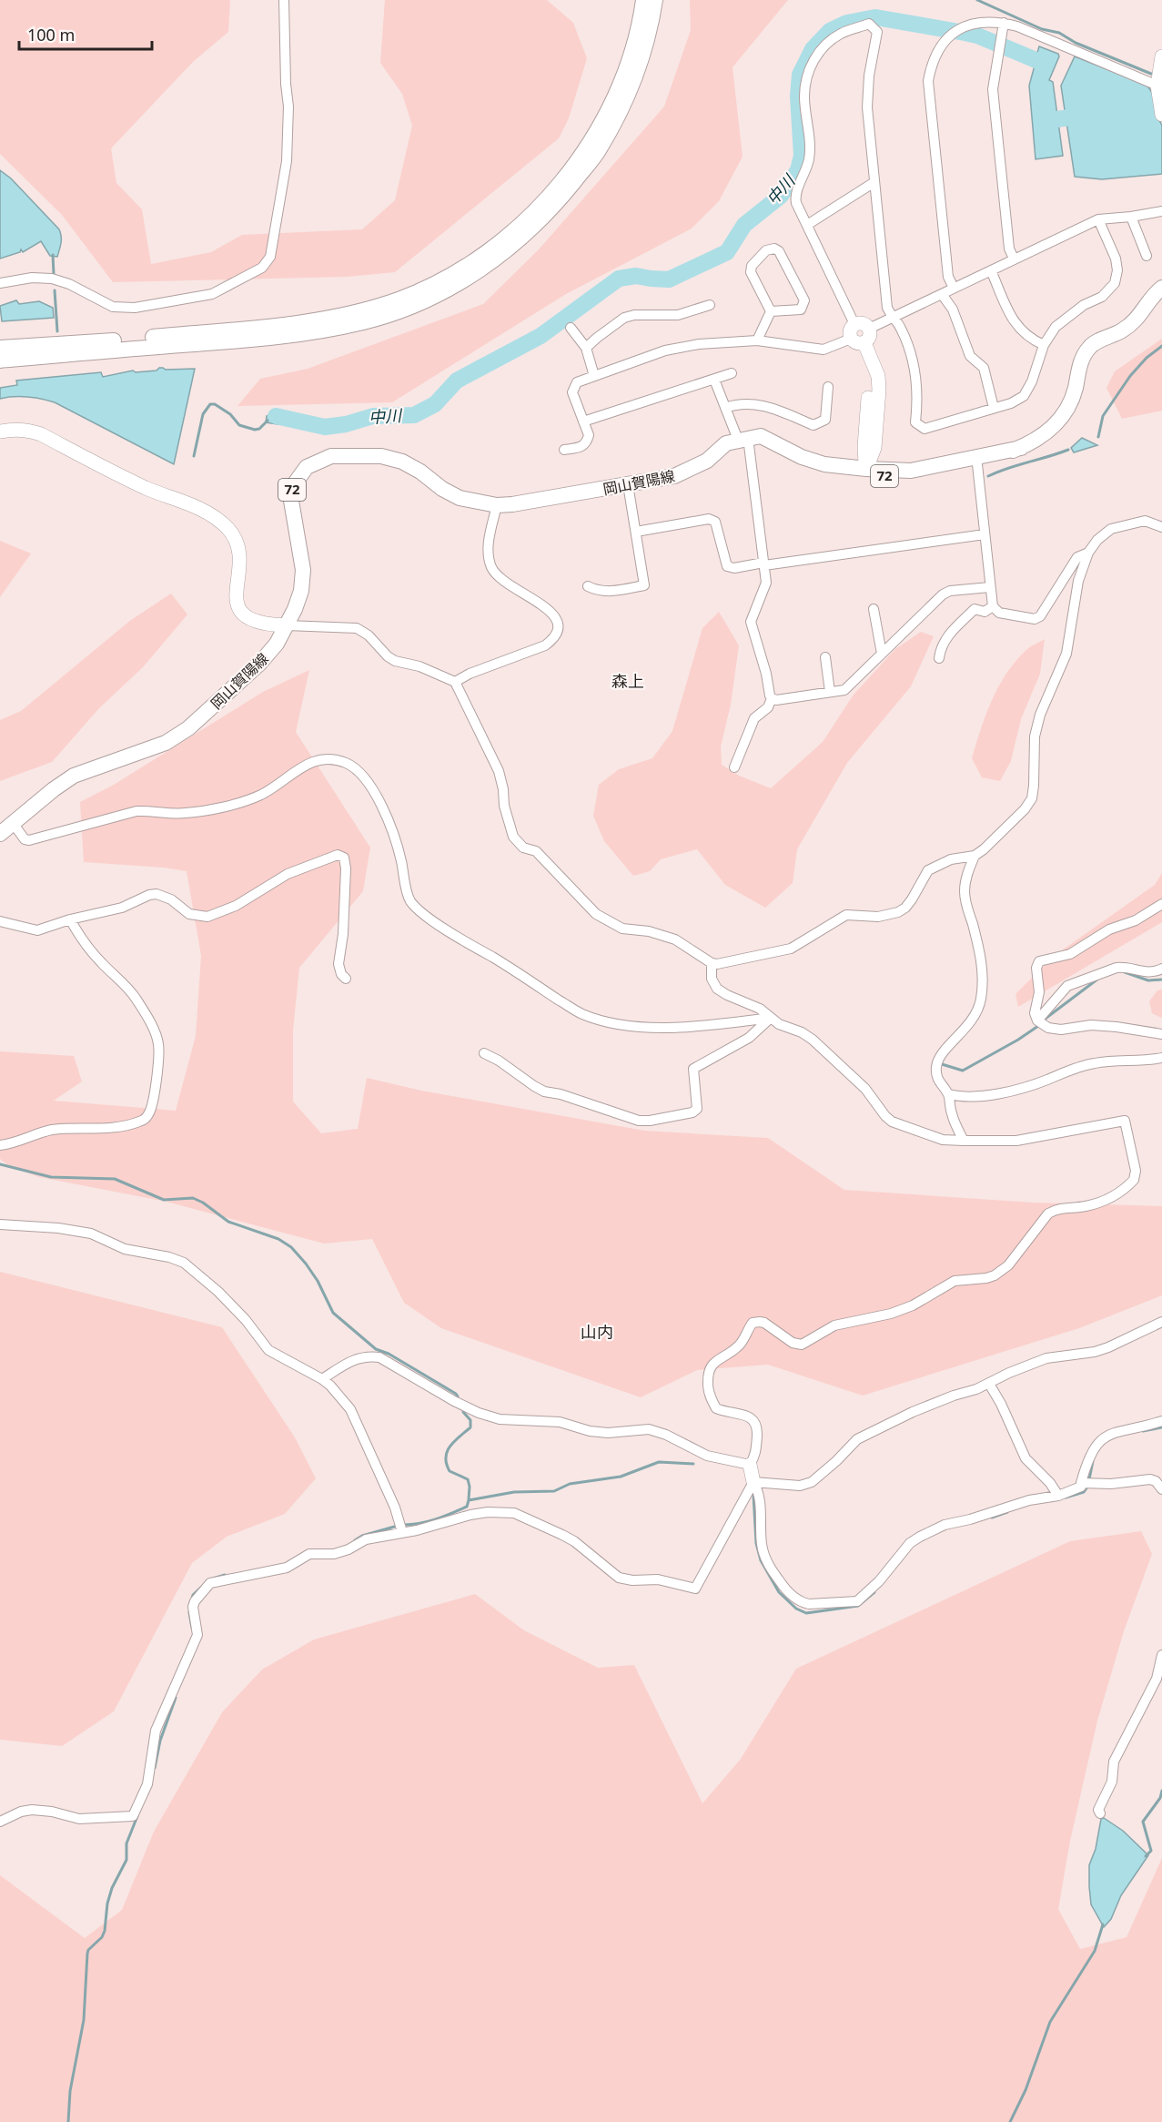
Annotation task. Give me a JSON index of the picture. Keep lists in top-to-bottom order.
{
  "streets": {
    "main road": ["72", "岡山賀陽線"]
  },
  "crossings": [
    ["72", "岡山賀陽線"]
  ],
  "districts": ["森上", "山内"],
  "water": ["中川"],
  "scale_bar": "100 m"
}
